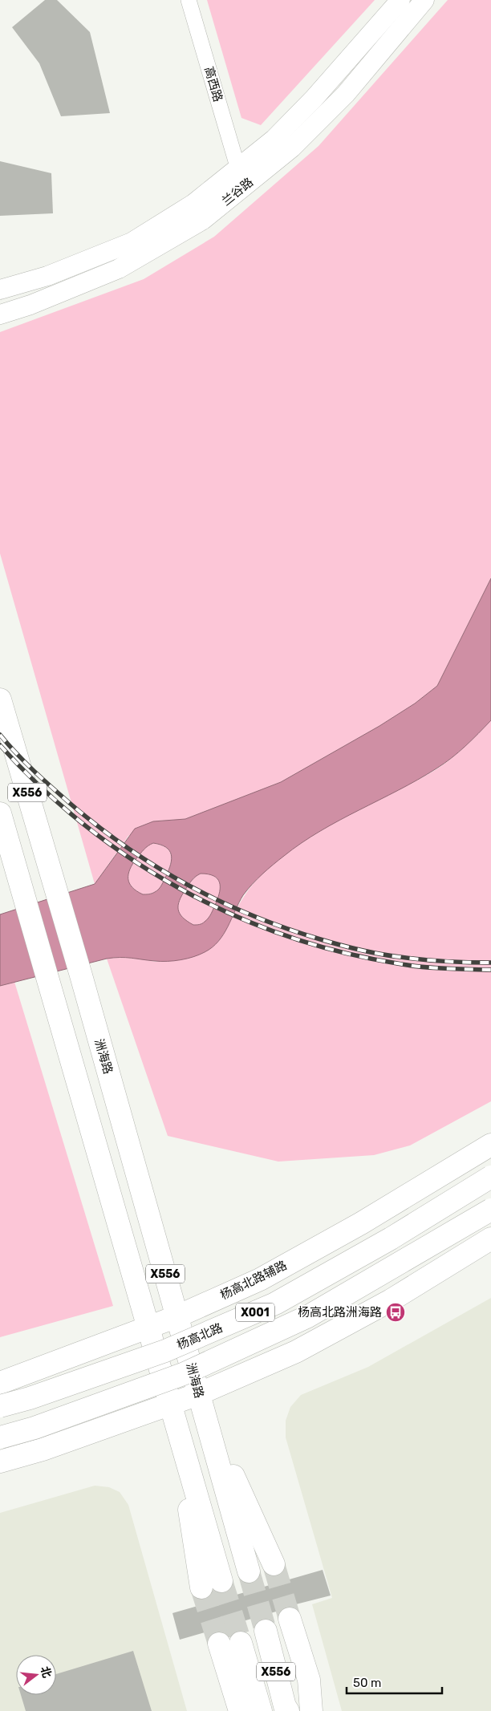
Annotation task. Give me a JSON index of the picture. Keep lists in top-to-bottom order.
{
  "streets": {
    "main road": [
      "X556",
      "洲海路",
      "杨高北路辅路",
      "X001",
      "杨高北路"
    ],
    "street": ["高西路", "兰谷路"]
  },
  "crossings": [
    ["高西路", "兰谷路"],
    ["X556", "杨高北路辅路"],
    ["洲海路", "杨高北路辅路"]
  ],
  "places": {
    "bus stop": ["杨高北路洲海路"]
  },
  "scale_bar": "50 m",
  "north": "right"
}
